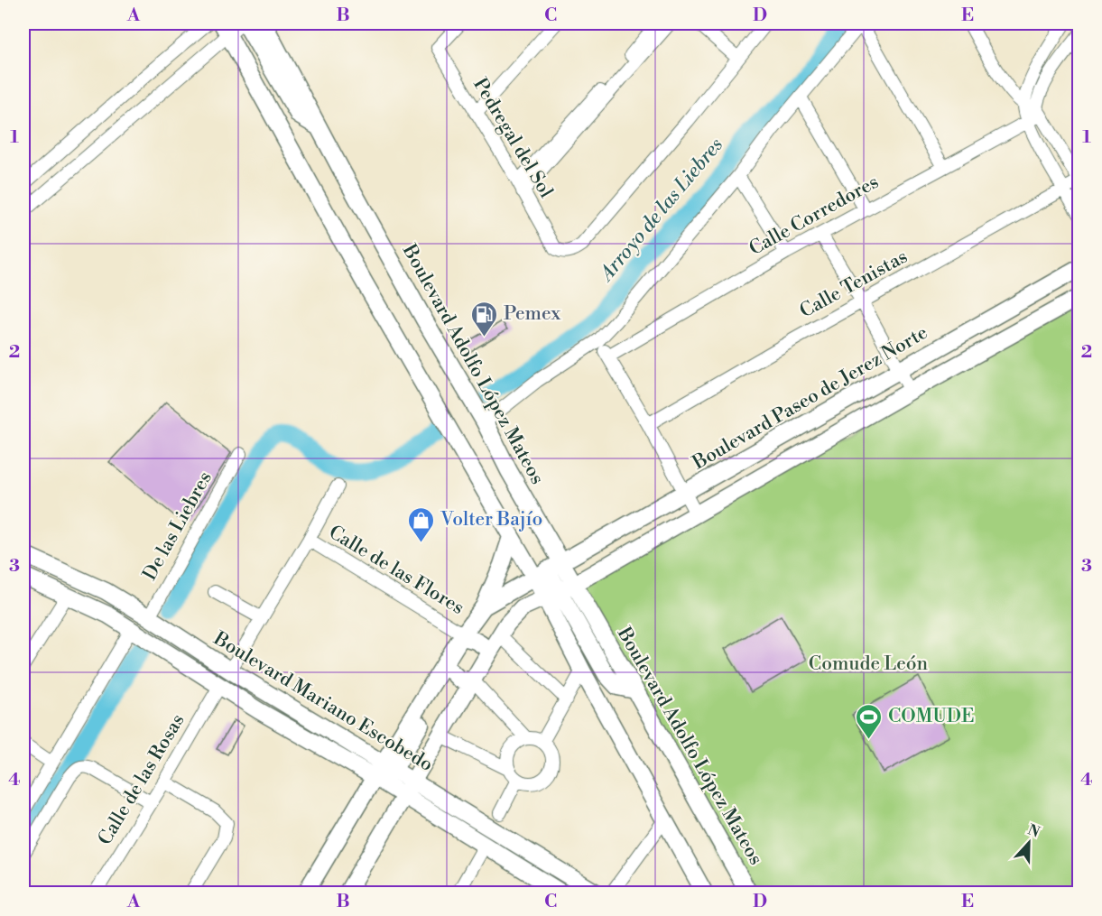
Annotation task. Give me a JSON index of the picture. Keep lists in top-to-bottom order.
{
  "streets": {
    "main road": ["Boulevard Adolfo López Mateos", "Boulevard Paseo de Jerez Norte", "Boulevard Mariano Escobedo"],
    "street": [
      "Pedregal del Sol",
      "Calle Corredores",
      "Calle Tenistas",
      "De las Liebres",
      "Calle de las Flores",
      "Calle de las Rosas"
    ]
  },
  "crossings": [
    ["Boulevard Adolfo López Mateos", "Boulevard Paseo de Jerez Norte"],
    ["De las Liebres", "Boulevard Mariano Escobedo"],
    ["Boulevard Mariano Escobedo", "Calle de las Rosas"]
  ],
  "water": ["Arroyo de las Liebres"],
  "parks": ["Comude León"],
  "places": {
    "fuel station": ["Pemex"],
    "shop": ["Volter Bajío"],
    "sports": ["COMUDE"]
  },
  "north": "top",
  "grid": {
    "columns": [
      "A",
      "B",
      "C",
      "D",
      "E"
    ],
    "rows": [
      "1",
      "2",
      "3",
      "4"
    ]
  }
}
